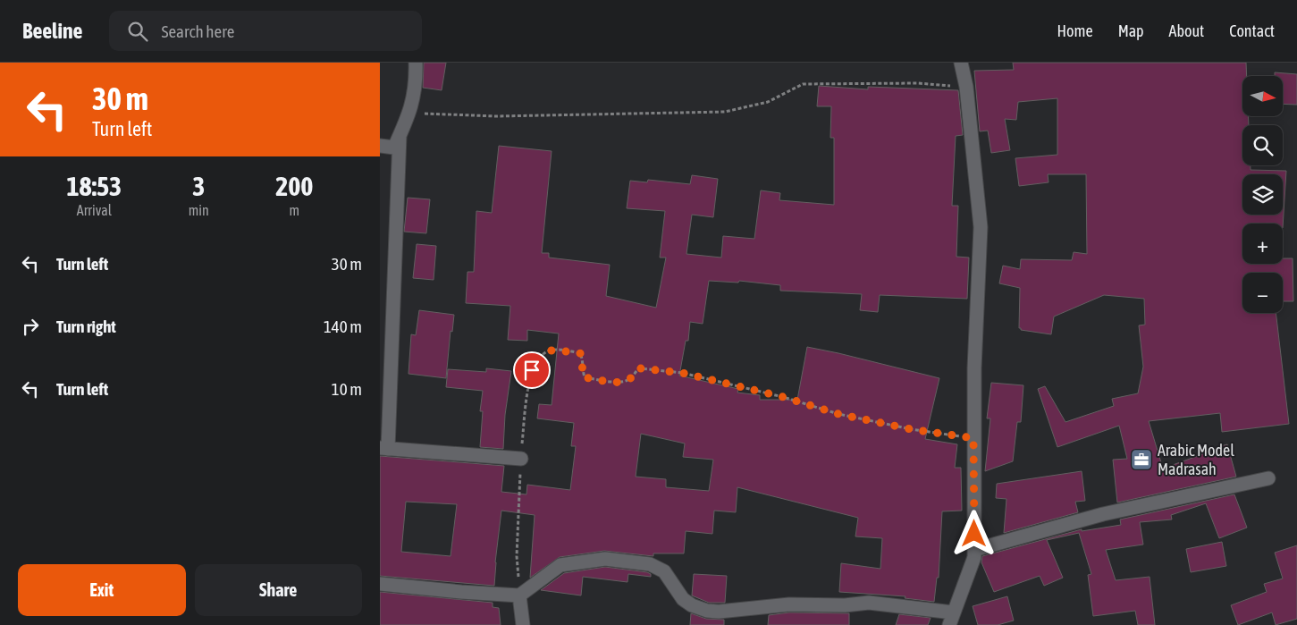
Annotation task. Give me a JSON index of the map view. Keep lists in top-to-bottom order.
{
  "places": {
    "office": ["Arabic Model Madrasah"]
  },
  "north": "right",
  "page": {
    "header": "Beeline",
    "search": "Search here",
    "nav": [
      "Home",
      "Map",
      "About",
      "Contact"
    ],
    "turn": ["30 m", "Turn left"],
    "map_buttons": ["+", "−"],
    "eta": [
      "18:53",
      "Arrival",
      "3",
      "min",
      "200",
      "m"
    ],
    "list": [
      {
        "name": "Turn left",
        "value": "30 m"
      },
      {
        "name": "Turn right",
        "value": "140 m"
      },
      {
        "name": "Turn left",
        "value": "10 m"
      }
    ],
    "buttons": ["Exit", "Share"]
  }
}
